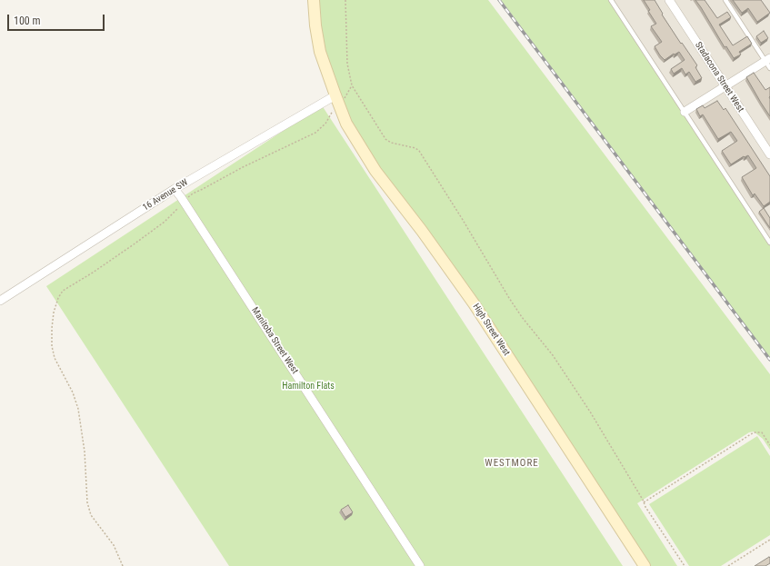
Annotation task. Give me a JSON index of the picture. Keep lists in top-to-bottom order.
{
  "streets": {
    "main road": ["High Street West"],
    "street": ["Stadacona Street West", "16 Avenue SW", "Manitoba Street West"]
  },
  "crossings": [
    ["16 Avenue SW", "High Street West"],
    ["16 Avenue SW", "Manitoba Street West"]
  ],
  "districts": ["WESTMORE"],
  "parks": ["Hamilton Flats"],
  "scale_bar": "100 m"
}
